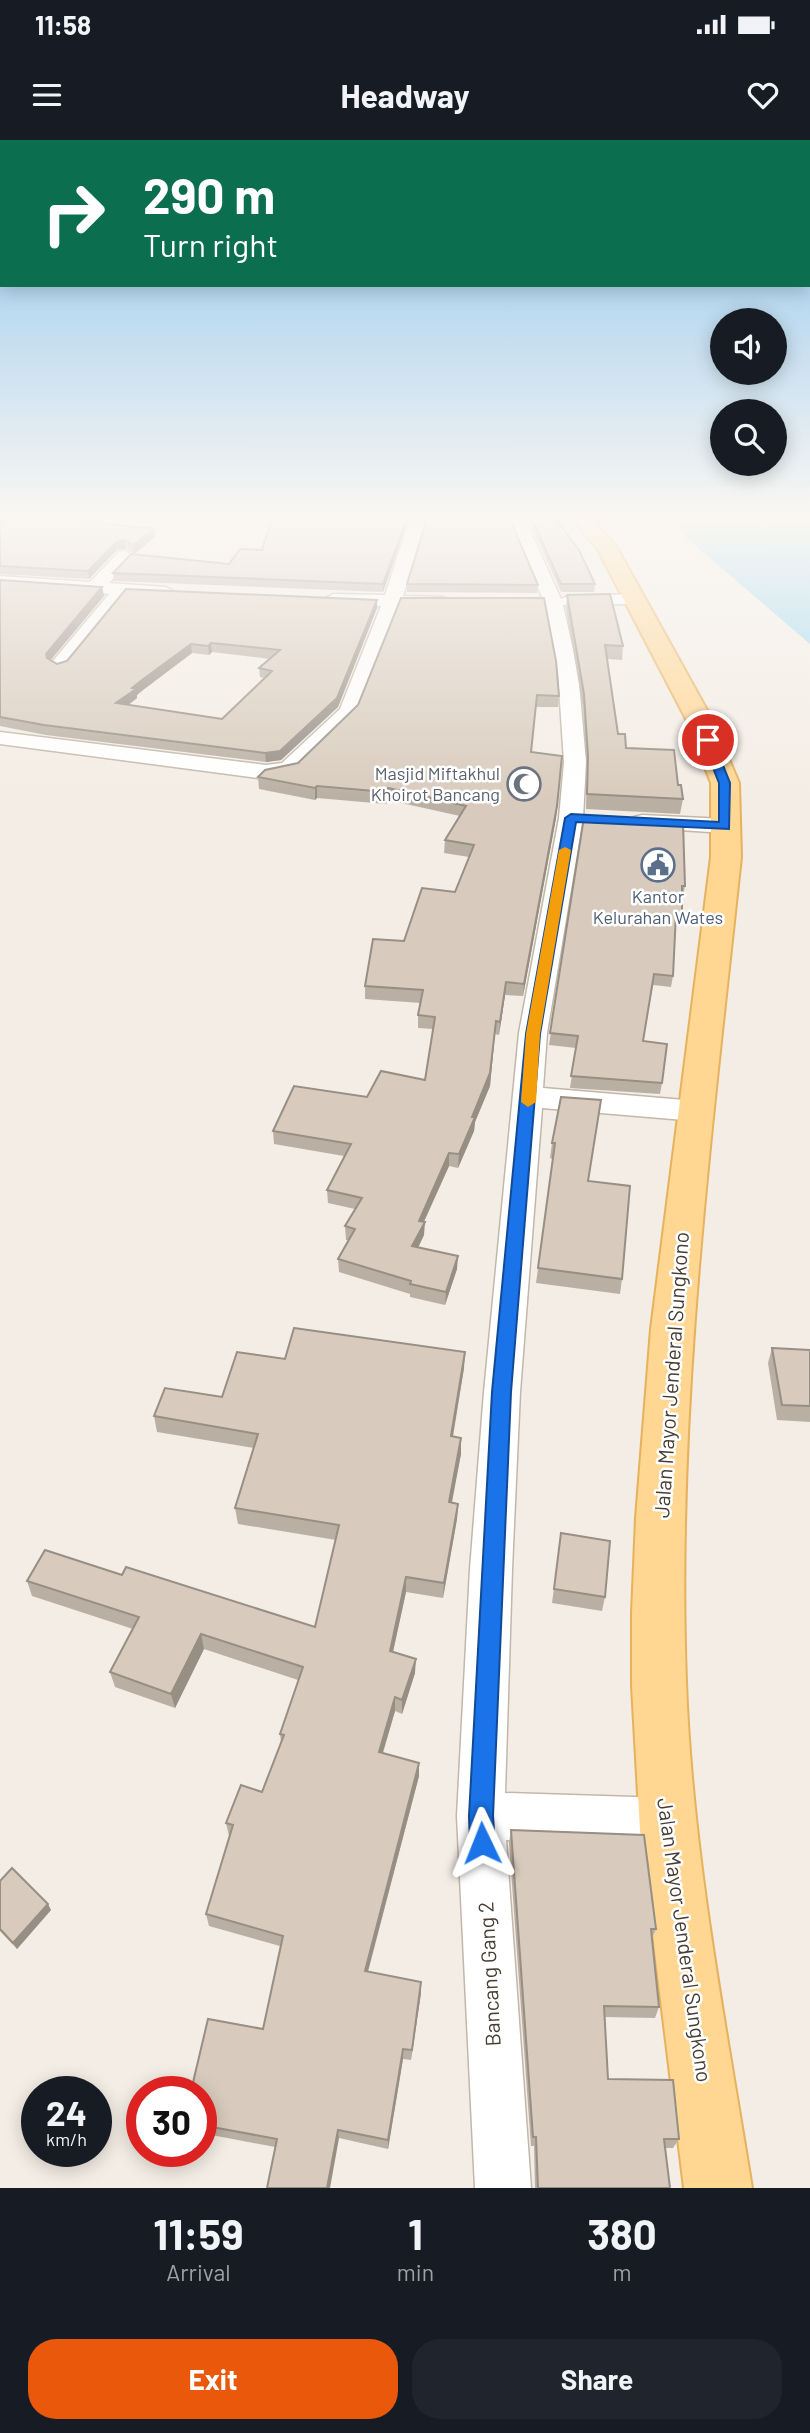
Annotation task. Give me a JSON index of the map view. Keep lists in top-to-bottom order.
{
  "streets": {
    "main road": ["Jalan Mayor Jenderal Sungkono"],
    "street": ["Bancang Gang 2"]
  },
  "places": {
    "mosque": ["Masjid Miftakhul Khoirot Bancang"],
    "public building": ["Kantor Kelurahan Wates"]
  },
  "page": {
    "status": "11:58",
    "header": "Headway",
    "turn": ["290 m", "Turn right"],
    "speed": "24 km/h",
    "limit": "30",
    "eta": [
      "11:59",
      "Arrival",
      "1",
      "min",
      "380",
      "m"
    ],
    "buttons": ["Exit", "Share"]
  }
}
